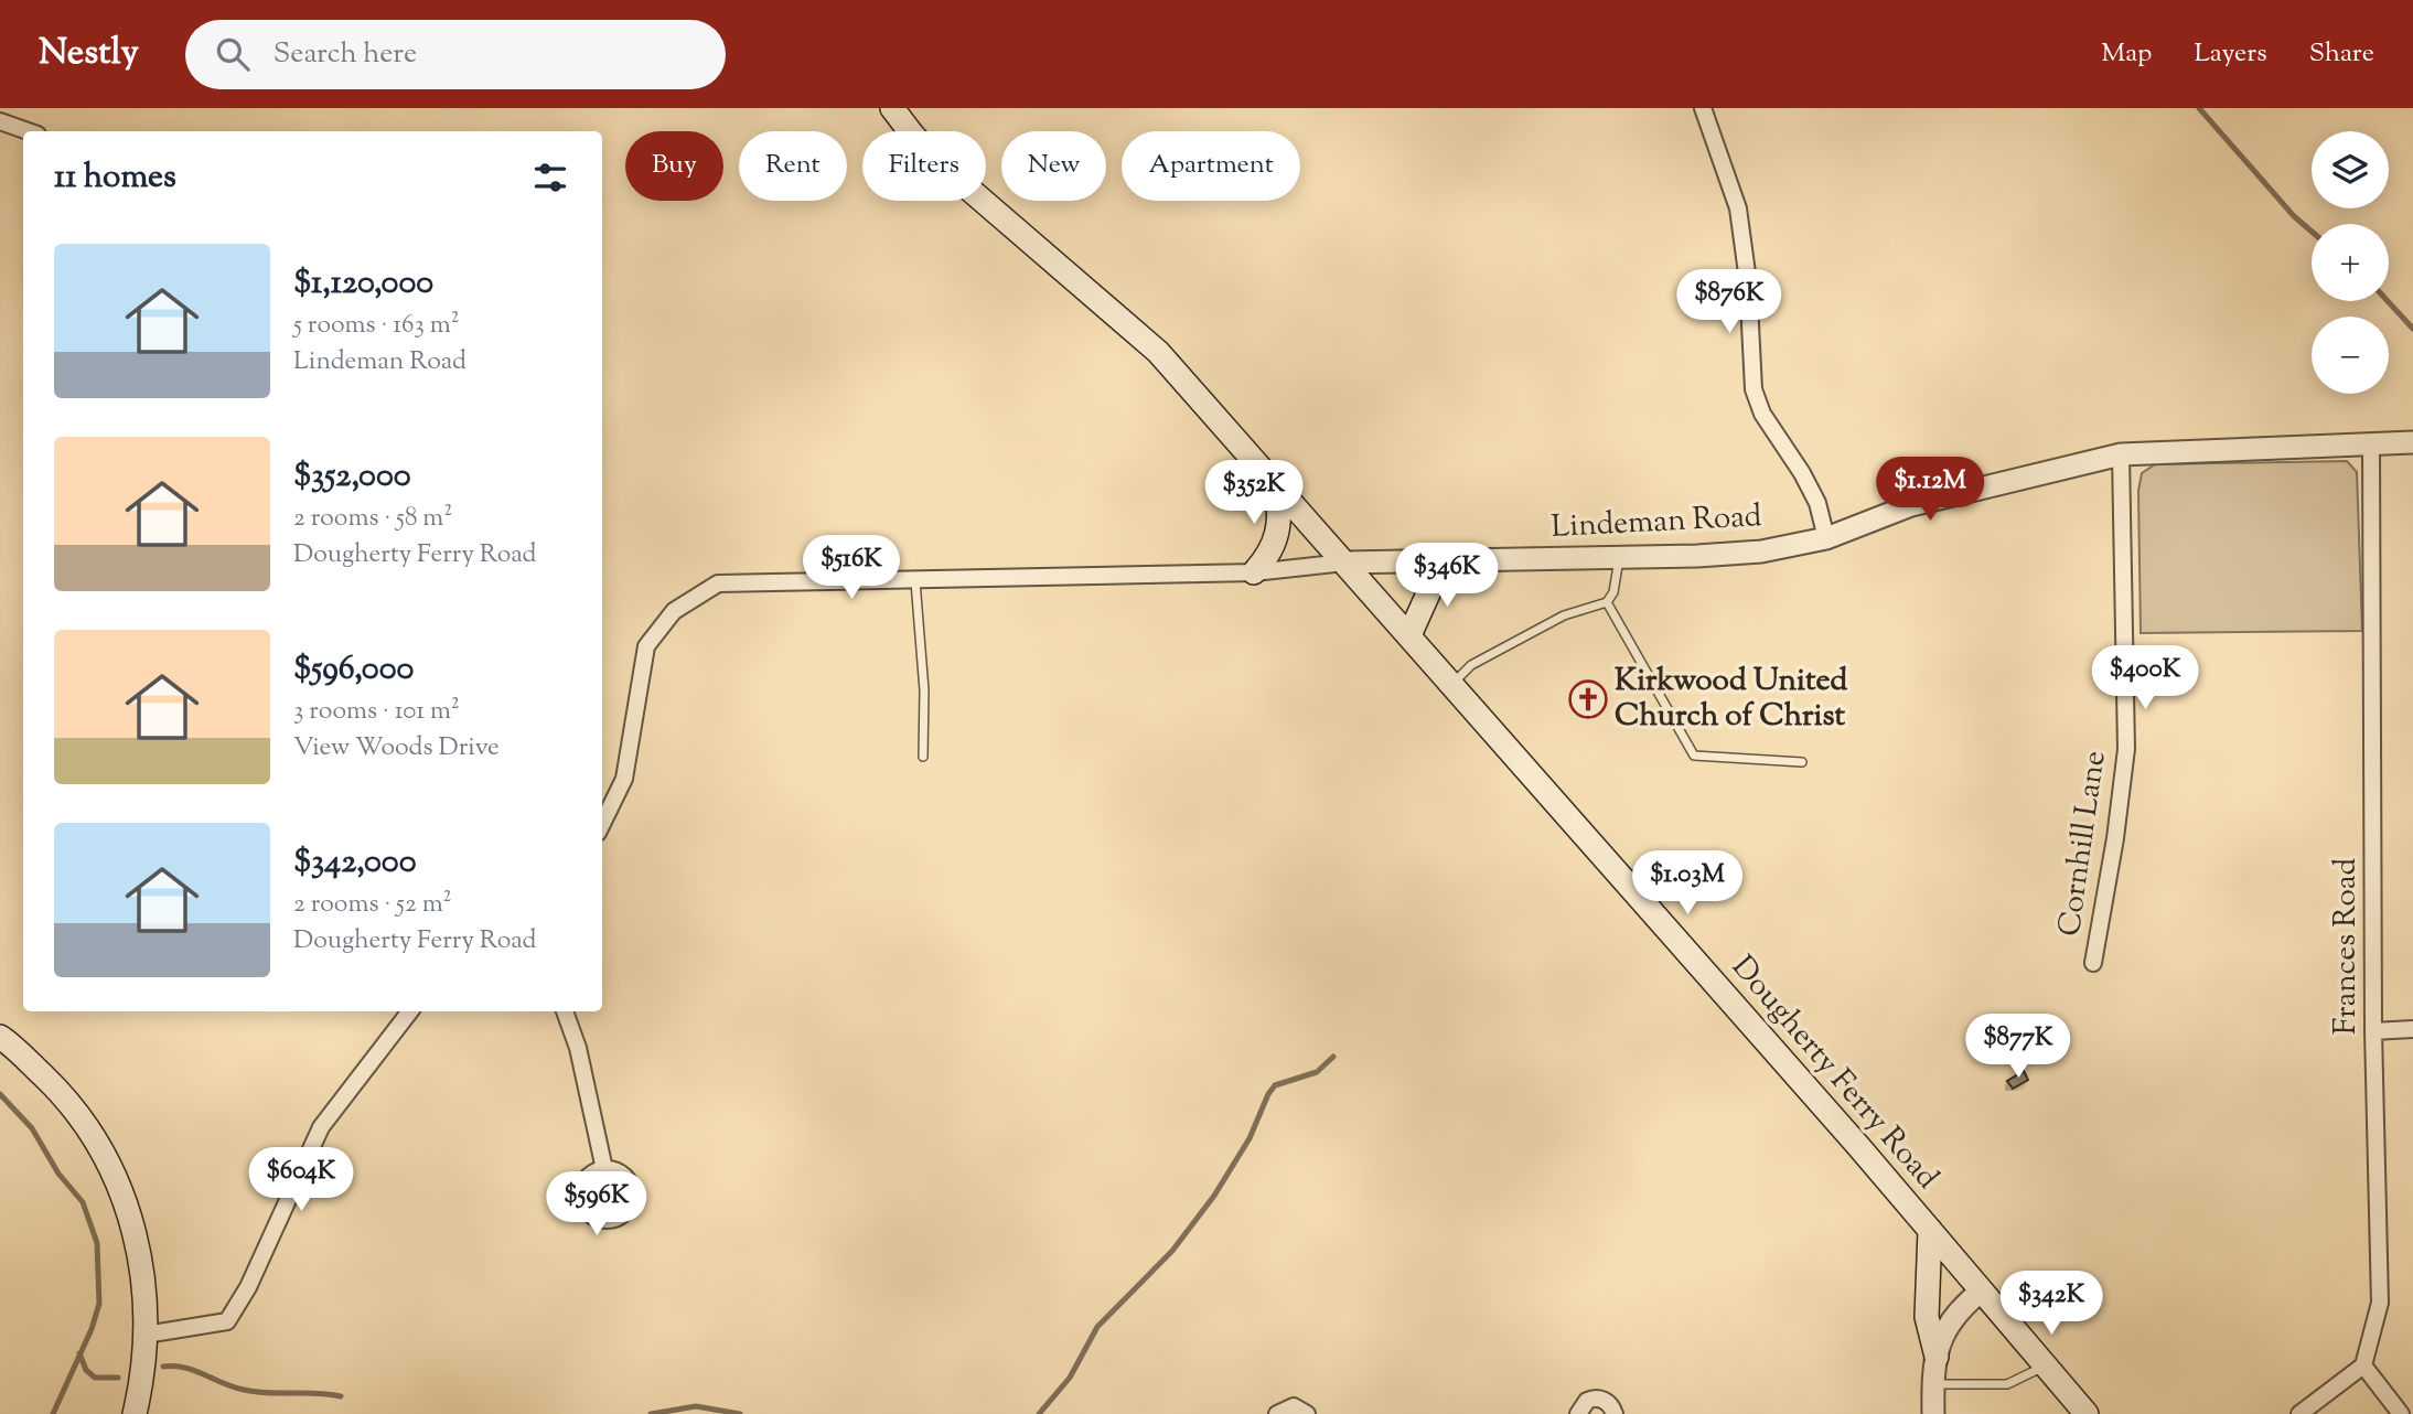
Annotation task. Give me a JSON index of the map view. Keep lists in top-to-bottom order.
{
  "streets": {
    "main road": ["Dougherty Ferry Road"],
    "street": ["Lindeman Road", "Cornhill Lane", "Frances Road"]
  },
  "crossings": [
    ["Lindeman Road", "Cornhill Lane"],
    ["Lindeman Road", "Frances Road"],
    ["Lindeman Road", "Dougherty Ferry Road"]
  ],
  "places": {
    "church": ["Kirkwood United Church of Christ"]
  },
  "page": {
    "header": "Nestly",
    "search": "Search here",
    "nav": ["Map", "Layers", "Share"],
    "map_buttons": ["+", "−"],
    "chip": [
      "Buy",
      "Rent",
      "Filters",
      "New",
      "Apartment"
    ],
    "heading": "11 homes",
    "list": [
      {
        "name": "$1,120,000",
        "note": "5 rooms · 163 m² · Lindeman Road"
      },
      {
        "name": "$352,000",
        "note": "2 rooms · 58 m² · Dougherty Ferry Road"
      },
      {
        "name": "$596,000",
        "note": "3 rooms · 101 m² · View Woods Drive"
      },
      {
        "name": "$342,000",
        "note": "2 rooms · 52 m² · Dougherty Ferry Road"
      }
    ],
    "price": [
      "$876K",
      "$1.12M",
      "$352K",
      "$516K",
      "$346K",
      "$400K",
      "$1.03M",
      "$877K",
      "$604K",
      "$596K",
      "$342K"
    ]
  }
}
